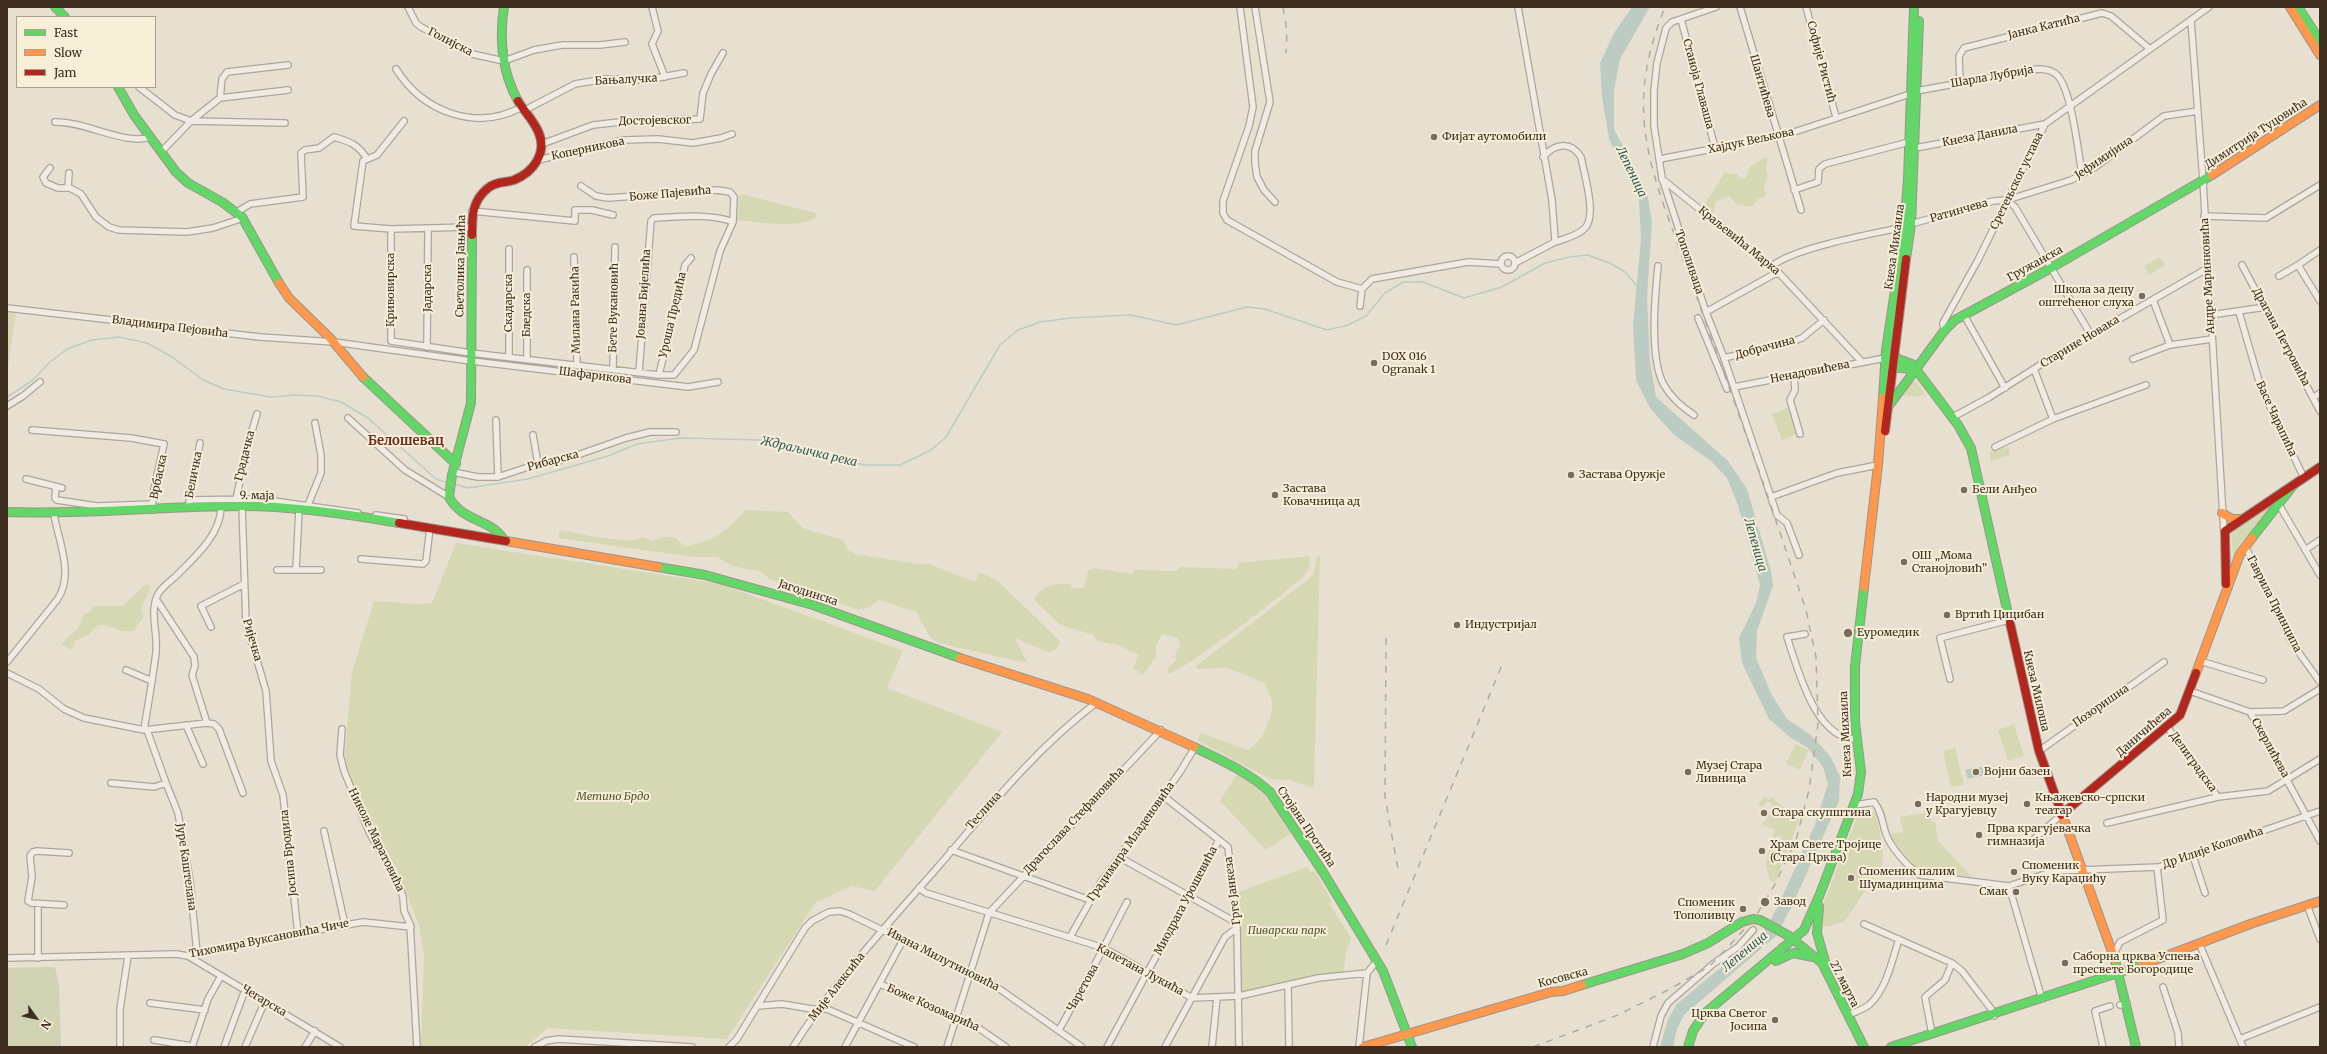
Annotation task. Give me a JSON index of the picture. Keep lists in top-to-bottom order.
{
  "streets": {
    "street": [
      "Јанка Катића",
      "Голијска",
      "Софије Ристић",
      "Шарла Лубрија",
      "Бањалучка",
      "Станоја Главаша",
      "Шантићева",
      "Достојевског",
      "Димитрија Туцовића",
      "Кнеза Данила",
      "Хајдук Вељкова",
      "Коперникова",
      "Јефимијина",
      "Сретењског устава",
      "Боже Пајевића",
      "Ратинчева",
      "Краљевића Марка",
      "Кнеза Михаила",
      "Тополиваца",
      "Гружанска",
      "Светолика Јањића",
      "Андре Маринковића",
      "Јадарска",
      "Кривовирска",
      "Јована Бијелића",
      "Скадарска",
      "Бете Вукановић",
      "Милана Ракића",
      "Бледска",
      "Уроша Предића",
      "Владимира Пејовића",
      "Драгана Петровића",
      "Старине Новака",
      "Добрачина",
      "Ненадовићева",
      "Шафарикова",
      "Васе Чарапића",
      "Градачка",
      "Рибарска",
      "Беличка",
      "Врбаска",
      "9. маја",
      "Јагодинска",
      "Гаврила Принципа",
      "Ријечка",
      "Кнеза Милоша",
      "Позоришна",
      "Даничићева",
      "Скерлићева",
      "Делиградска",
      "Теслина",
      "Драгослава Стефановића",
      "Стојана Протића",
      "Николе Маратовића",
      "Градимира Младеновића",
      "Др Илије Коловића",
      "Јосипа Бродила",
      "Јуре Каштелана",
      "Грге Јанкеза",
      "Миодрага Урошевића",
      "Тихомира Вуксановића Чиче",
      "Ивана Милутиновића",
      "Капетана Лукића",
      "Косовска",
      "27. марта",
      "Мије Алексића",
      "Чаретова",
      "Чегарска",
      "Боже Козомарића"
    ]
  },
  "crossings": [
    ["Јанка Катића", "Шарла Лубрија"],
    ["Јанка Катића", "Сретењског устава"],
    ["Софије Ристић", "Хајдук Вељкова"],
    ["Шарла Лубрија", "Хајдук Вељкова"],
    ["Шарла Лубрија", "Јефимијина"],
    ["Шарла Лубрија", "Сретењског устава"],
    ["Шарла Лубрија", "Кнеза Михаила"],
    ["Станоја Главаша", "Хајдук Вељкова"],
    ["Станоја Главаша", "Тополиваца"],
    ["Шантићева", "Кнеза Данила"],
    ["Шантићева", "Хајдук Вељкова"],
    ["Достојевског", "Светолика Јањића"],
    ["Димитрија Туцовића", "Гружанска"],
    ["Димитрија Туцовића", "Андре Маринковића"],
    ["Кнеза Данила", "Сретењског устава"],
    ["Кнеза Данила", "Кнеза Михаила"],
    ["Хајдук Вељкова", "Кнеза Михаила"],
    ["Хајдук Вељкова", "Тополиваца"],
    ["Коперникова", "Светолика Јањића"],
    ["Јефимијина", "Сретењског устава"],
    ["Јефимијина", "Ратинчева"],
    ["Јефимијина", "Андре Маринковића"],
    ["Сретењског устава", "Ратинчева"],
    ["Сретењског устава", "Гружанска"],
    ["Сретењског устава", "Андре Маринковића"],
    ["Боже Пајевића", "Јована Бијелића"],
    ["Ратинчева", "Краљевића Марка"],
    ["Ратинчева", "Кнеза Михаила"],
    ["Краљевића Марка", "Тополиваца"],
    ["Краљевића Марка", "Добрачина"],
    ["Краљевића Марка", "Ненадовићева"],
    ["Кнеза Михаила", "Гружанска"],
    ["Кнеза Михаила", "Ненадовићева"],
    ["Кнеза Михаила", "27. марта"],
    ["Тополиваца", "Добрачина"],
    ["Тополиваца", "Ненадовићева"],
    ["Гружанска", "Андре Маринковића"],
    ["Гружанска", "Кнеза Милоша"],
    ["Светолика Јањића", "Кривовирска"],
    ["Светолика Јањића", "Владимира Пејовића"],
    ["Светолика Јањића", "Шафарикова"],
    ["Светолика Јањића", "Рибарска"],
    ["Андре Маринковића", "Старине Новака"],
    ["Андре Маринковића", "Даничићева"],
    ["Јадарска", "Кривовирска"],
    ["Кривовирска", "Владимира Пејовића"],
    ["Кривовирска", "Шафарикова"],
    ["Владимира Пејовића", "Шафарикова"],
    ["Старине Новака", "Кнеза Милоша"],
    ["Васе Чарапића", "Даничићева"],
    ["Беличка", "9. маја"],
    ["Врбаска", "9. маја"],
    ["9. маја", "Јагодинска"],
    ["9. маја", "Ријечка"],
    ["Јагодинска", "Теслина"],
    ["Јагодинска", "Стојана Протића"],
    ["Гаврила Принципа", "Даничићева"],
    ["Ријечка", "Јосипа Бродила"],
    ["Кнеза Милоша", "Позоришна"],
    ["Кнеза Милоша", "Даничићева"],
    ["Кнеза Милоша", "Др Илије Коловића"],
    ["Даничићева", "Скерлићева"],
    ["Даничићева", "Делиградска"],
    ["Скерлићева", "Др Илије Коловића"],
    ["Теслина", "Стојана Протића"],
    ["Теслина", "Ивана Милутиновића"],
    ["Теслина", "Капетана Лукића"],
    ["Теслина", "Мије Алексића"],
    ["Драгослава Стефановића", "Стојана Протића"],
    ["Драгослава Стефановића", "Капетана Лукића"],
    ["Стојана Протића", "Градимира Младеновића"],
    ["Стојана Протића", "Косовска"],
    ["Николе Маратовића", "Тихомира Вуксановића Чиче"],
    ["Градимира Младеновића", "Грге Јанкеза"],
    ["Градимира Младеновића", "Капетана Лукића"],
    ["Јосипа Бродила", "Тихомира Вуксановића Чиче"],
    ["Јуре Каштелана", "Тихомира Вуксановића Чиче"],
    ["Грге Јанкеза", "Миодрага Урошевића"],
    ["Грге Јанкеза", "Капетана Лукића"],
    ["Миодрага Урошевића", "Капетана Лукића"],
    ["Тихомира Вуксановића Чиче", "Чегарска"],
    ["Ивана Милутиновића", "Мије Алексића"],
    ["Ивана Милутиновића", "Чаретова"],
    ["Капетана Лукића", "Чаретова"],
    ["Косовска", "27. марта"]
  ],
  "districts": ["Белошевац"],
  "water": ["Лепеница", "Ждраљичка река"],
  "parks": ["Метино Брдо", "Пиварски парк"],
  "places": [
    "Фијат аутомобили",
    "Школа за децу оштећеног слуха",
    "DOX 016 Ogranak 1",
    "Застава Оружје",
    "Бели Анђео",
    "Застава Ковачница ад",
    "ОШ „Мома Станојловић”",
    "Вртић Цицибан",
    "Индустријал",
    "Еуромедик",
    "Музеј Стара Ливница",
    "Војни базен",
    "Народни музеј у Крагујевцу",
    "Књажевско-српски театар",
    "Стара скупштина",
    "Прва крагујевачка гимназија",
    "Храм Свете Тројице (Стара Црква)",
    "Споменик Вуку Караџићу",
    "Споменик палим Шумадинцима",
    "Смак",
    "Завод",
    "Споменик Тополивцу",
    "Саборна црква Успења пресвете Богородице",
    "Црква Светог Јосипа"
  ],
  "legend": ["Fast", "Slow", "Jam"],
  "north": "bottom right"
}
